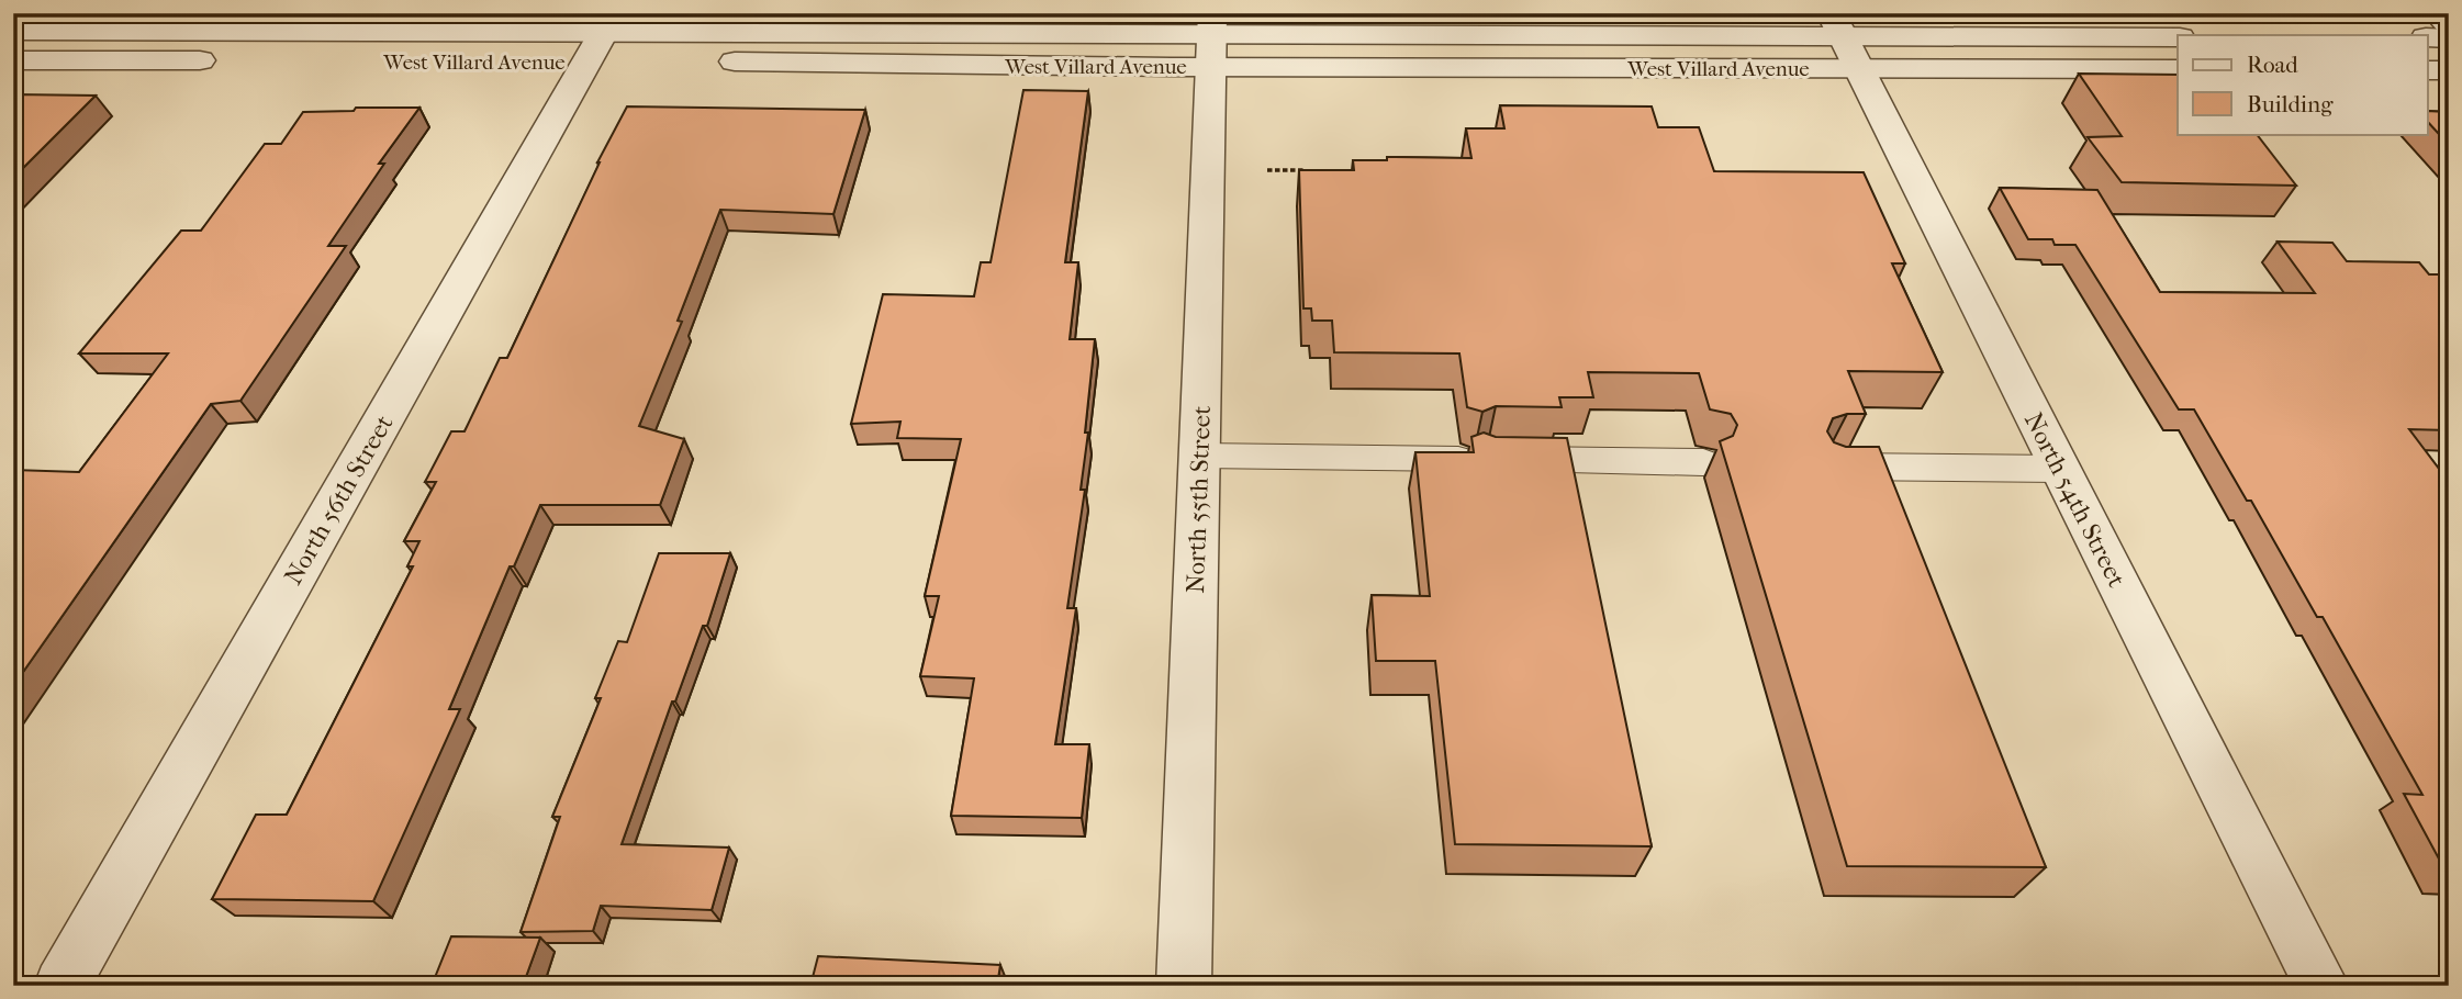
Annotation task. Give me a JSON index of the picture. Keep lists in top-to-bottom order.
{
  "streets": {
    "street": [
      "West Villard Avenue",
      "North 56th Street",
      "North 55th Street",
      "North 54th Street"
    ]
  },
  "crossings": [
    ["West Villard Avenue", "North 56th Street"],
    ["West Villard Avenue", "North 55th Street"],
    ["West Villard Avenue", "North 54th Street"]
  ],
  "legend": ["Road", "Building"]
}
